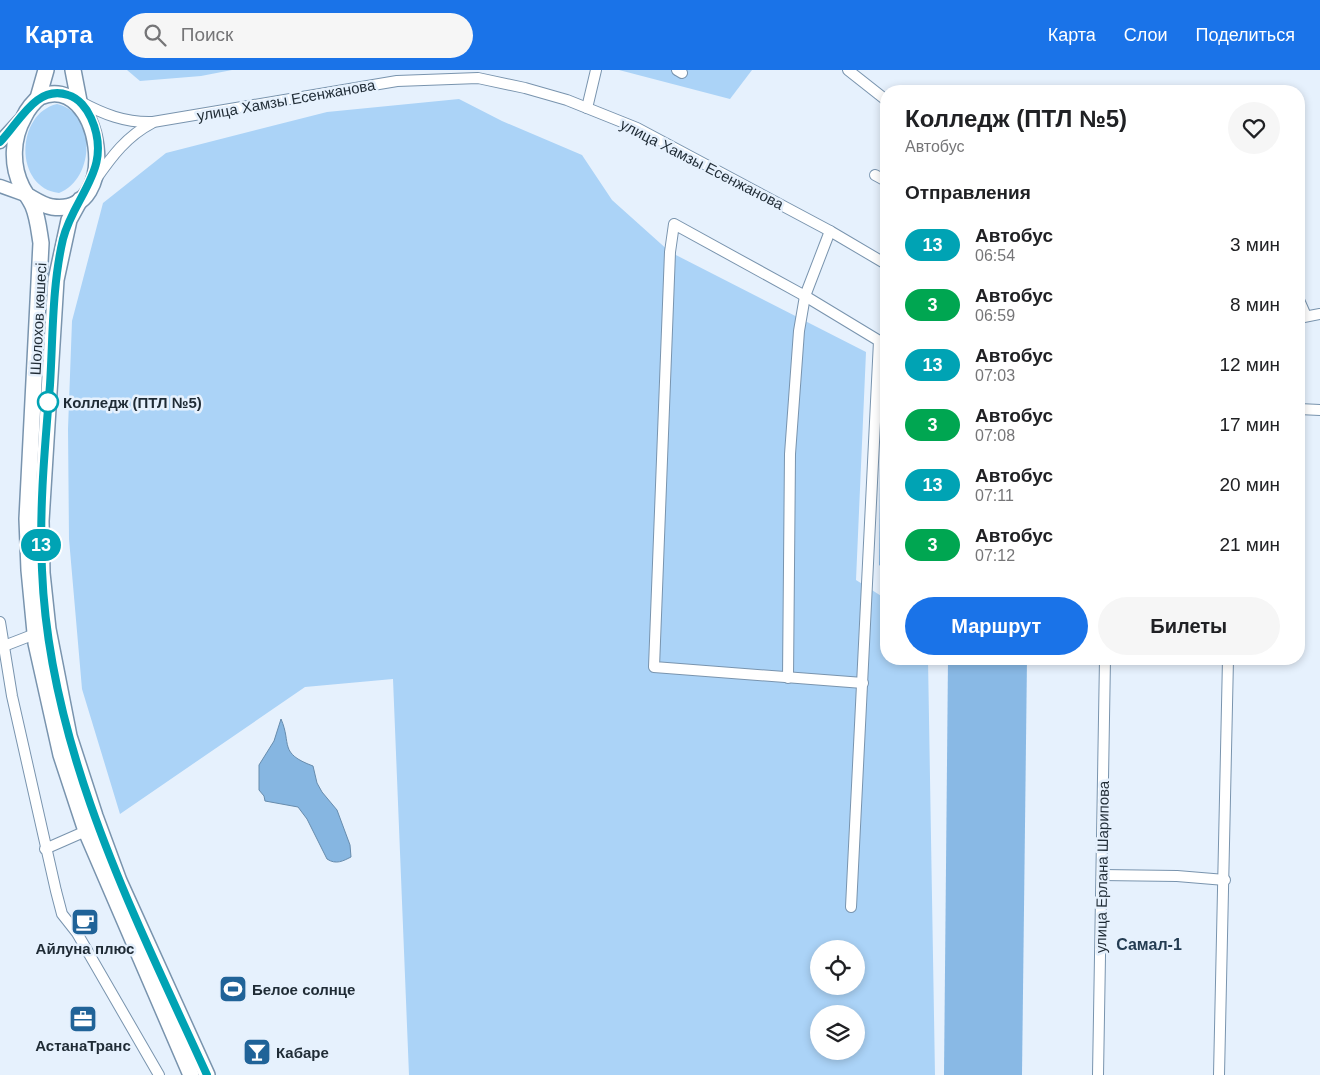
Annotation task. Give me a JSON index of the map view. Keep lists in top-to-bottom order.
{
  "streets": {
    "highway": ["Шолохов көшесі"],
    "street": ["улица Хамзы Есенжанова", "улица Ерлана Шарипова"]
  },
  "districts": ["Самал-1"],
  "places": {
    "other": ["Колледж (ПТЛ №5)"],
    "cafe": ["Айлуна плюс"],
    "sports": ["Белое солнце"],
    "office": ["АстанаТранс"],
    "bar": ["Кабаре"]
  },
  "lines": ["bus line 13"],
  "page": {
    "header": "Карта",
    "search": "Поиск",
    "nav": ["Карта", "Слои", "Поделиться"],
    "on_map": "13",
    "heading": [
      ["Колледж (ПТЛ №5)", "Автобус"],
      "Отправления"
    ],
    "list": [
      {
        "mark": "13",
        "name": "Автобус",
        "note": "06:54",
        "value": "3 мин"
      },
      {
        "mark": "3",
        "name": "Автобус",
        "note": "06:59",
        "value": "8 мин"
      },
      {
        "mark": "13",
        "name": "Автобус",
        "note": "07:03",
        "value": "12 мин"
      },
      {
        "mark": "3",
        "name": "Автобус",
        "note": "07:08",
        "value": "17 мин"
      },
      {
        "mark": "13",
        "name": "Автобус",
        "note": "07:11",
        "value": "20 мин"
      },
      {
        "mark": "3",
        "name": "Автобус",
        "note": "07:12",
        "value": "21 мин"
      }
    ],
    "buttons": ["Маршрут", "Билеты"]
  }
}
